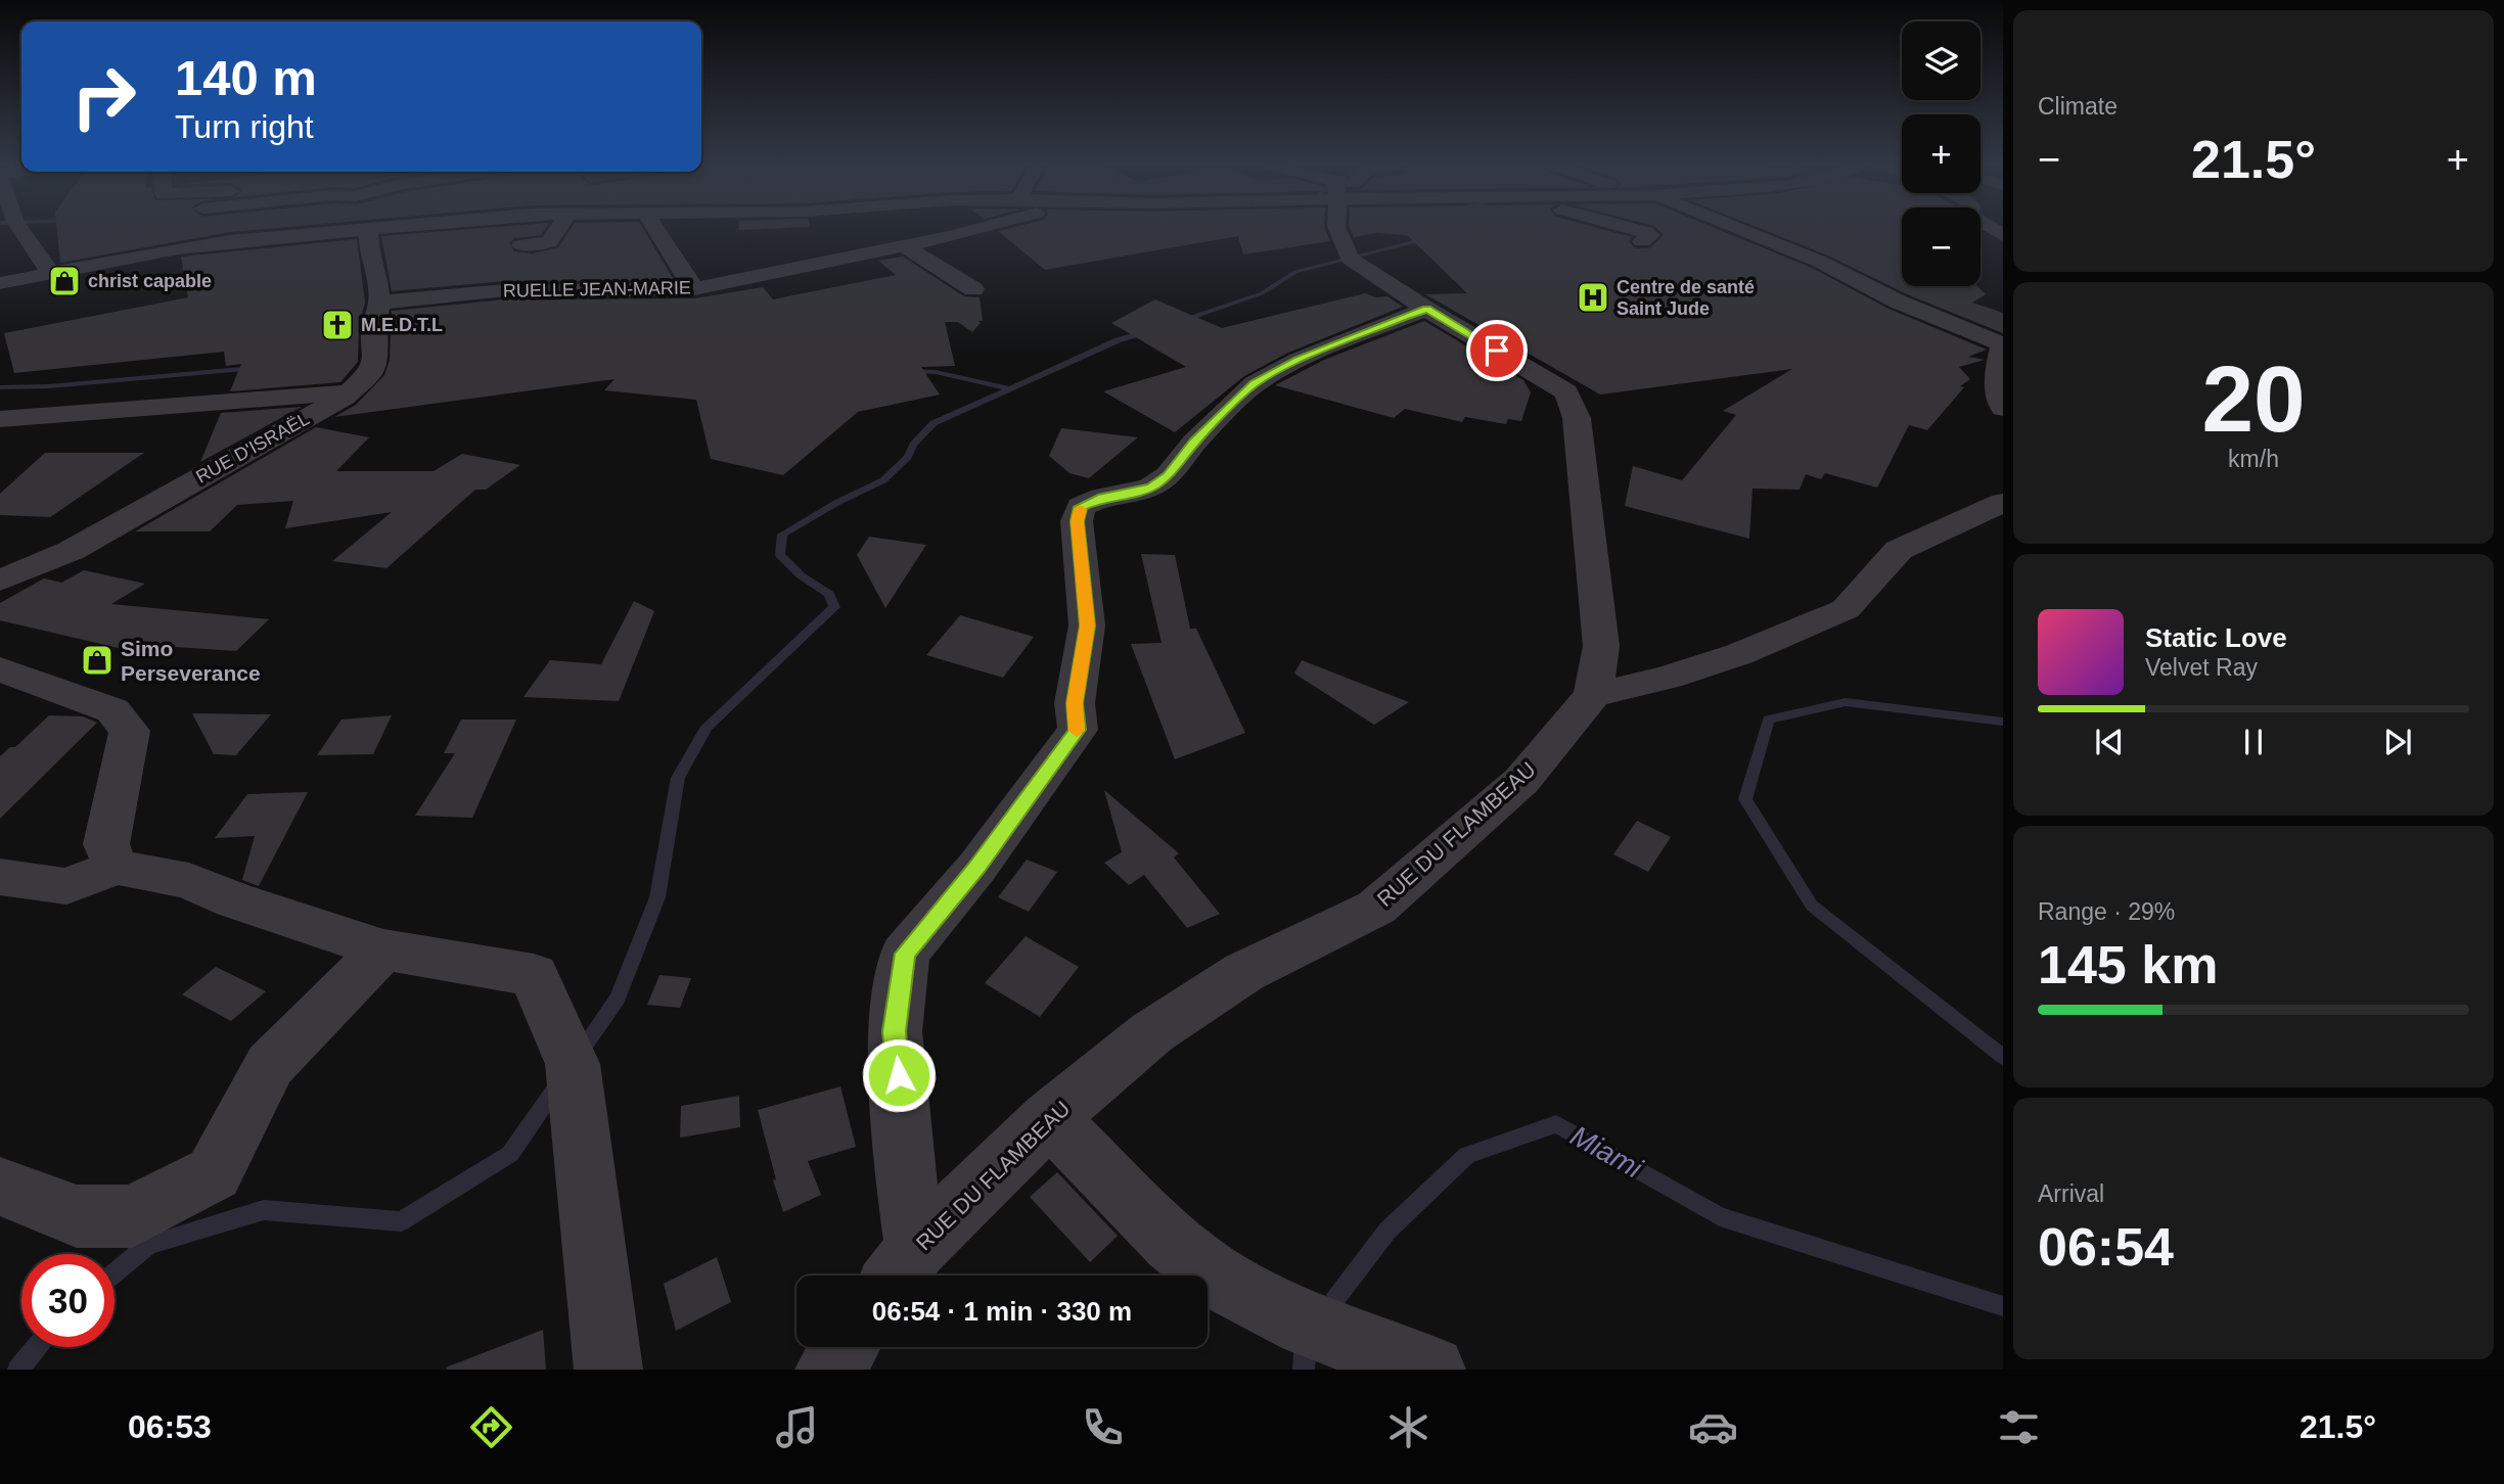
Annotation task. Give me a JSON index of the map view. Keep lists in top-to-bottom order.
{
  "streets": {
    "street": ["RUELLE JEAN-MARIE", "RUE D'ISRAËL", "RUE DU FLAMBEAU"]
  },
  "crossings": [
    ["RUELLE JEAN-MARIE", "RUE D'ISRAËL"]
  ],
  "water": ["Miami"],
  "places": {
    "shop": ["christ capable", "Simo Perseverance"],
    "hospital": ["Centre de santé Saint Jude"],
    "church": ["M.E.D.T.L"]
  },
  "page": {
    "tile": [
      "Climate",
      ["20", "km/h"],
      ["Range · 29%", "145 km"],
      ["Arrival", "06:54"]
    ],
    "map_buttons": ["+", "−"],
    "turn": ["140 m", "Turn right"],
    "heat": ["−", "21.5°", "+"],
    "song": ["Static Love", "Velvet Ray"],
    "limit": "30",
    "trip": "06:54 · 1 min · 330 m",
    "tabs": ["06:53", "21.5°"]
  }
}
